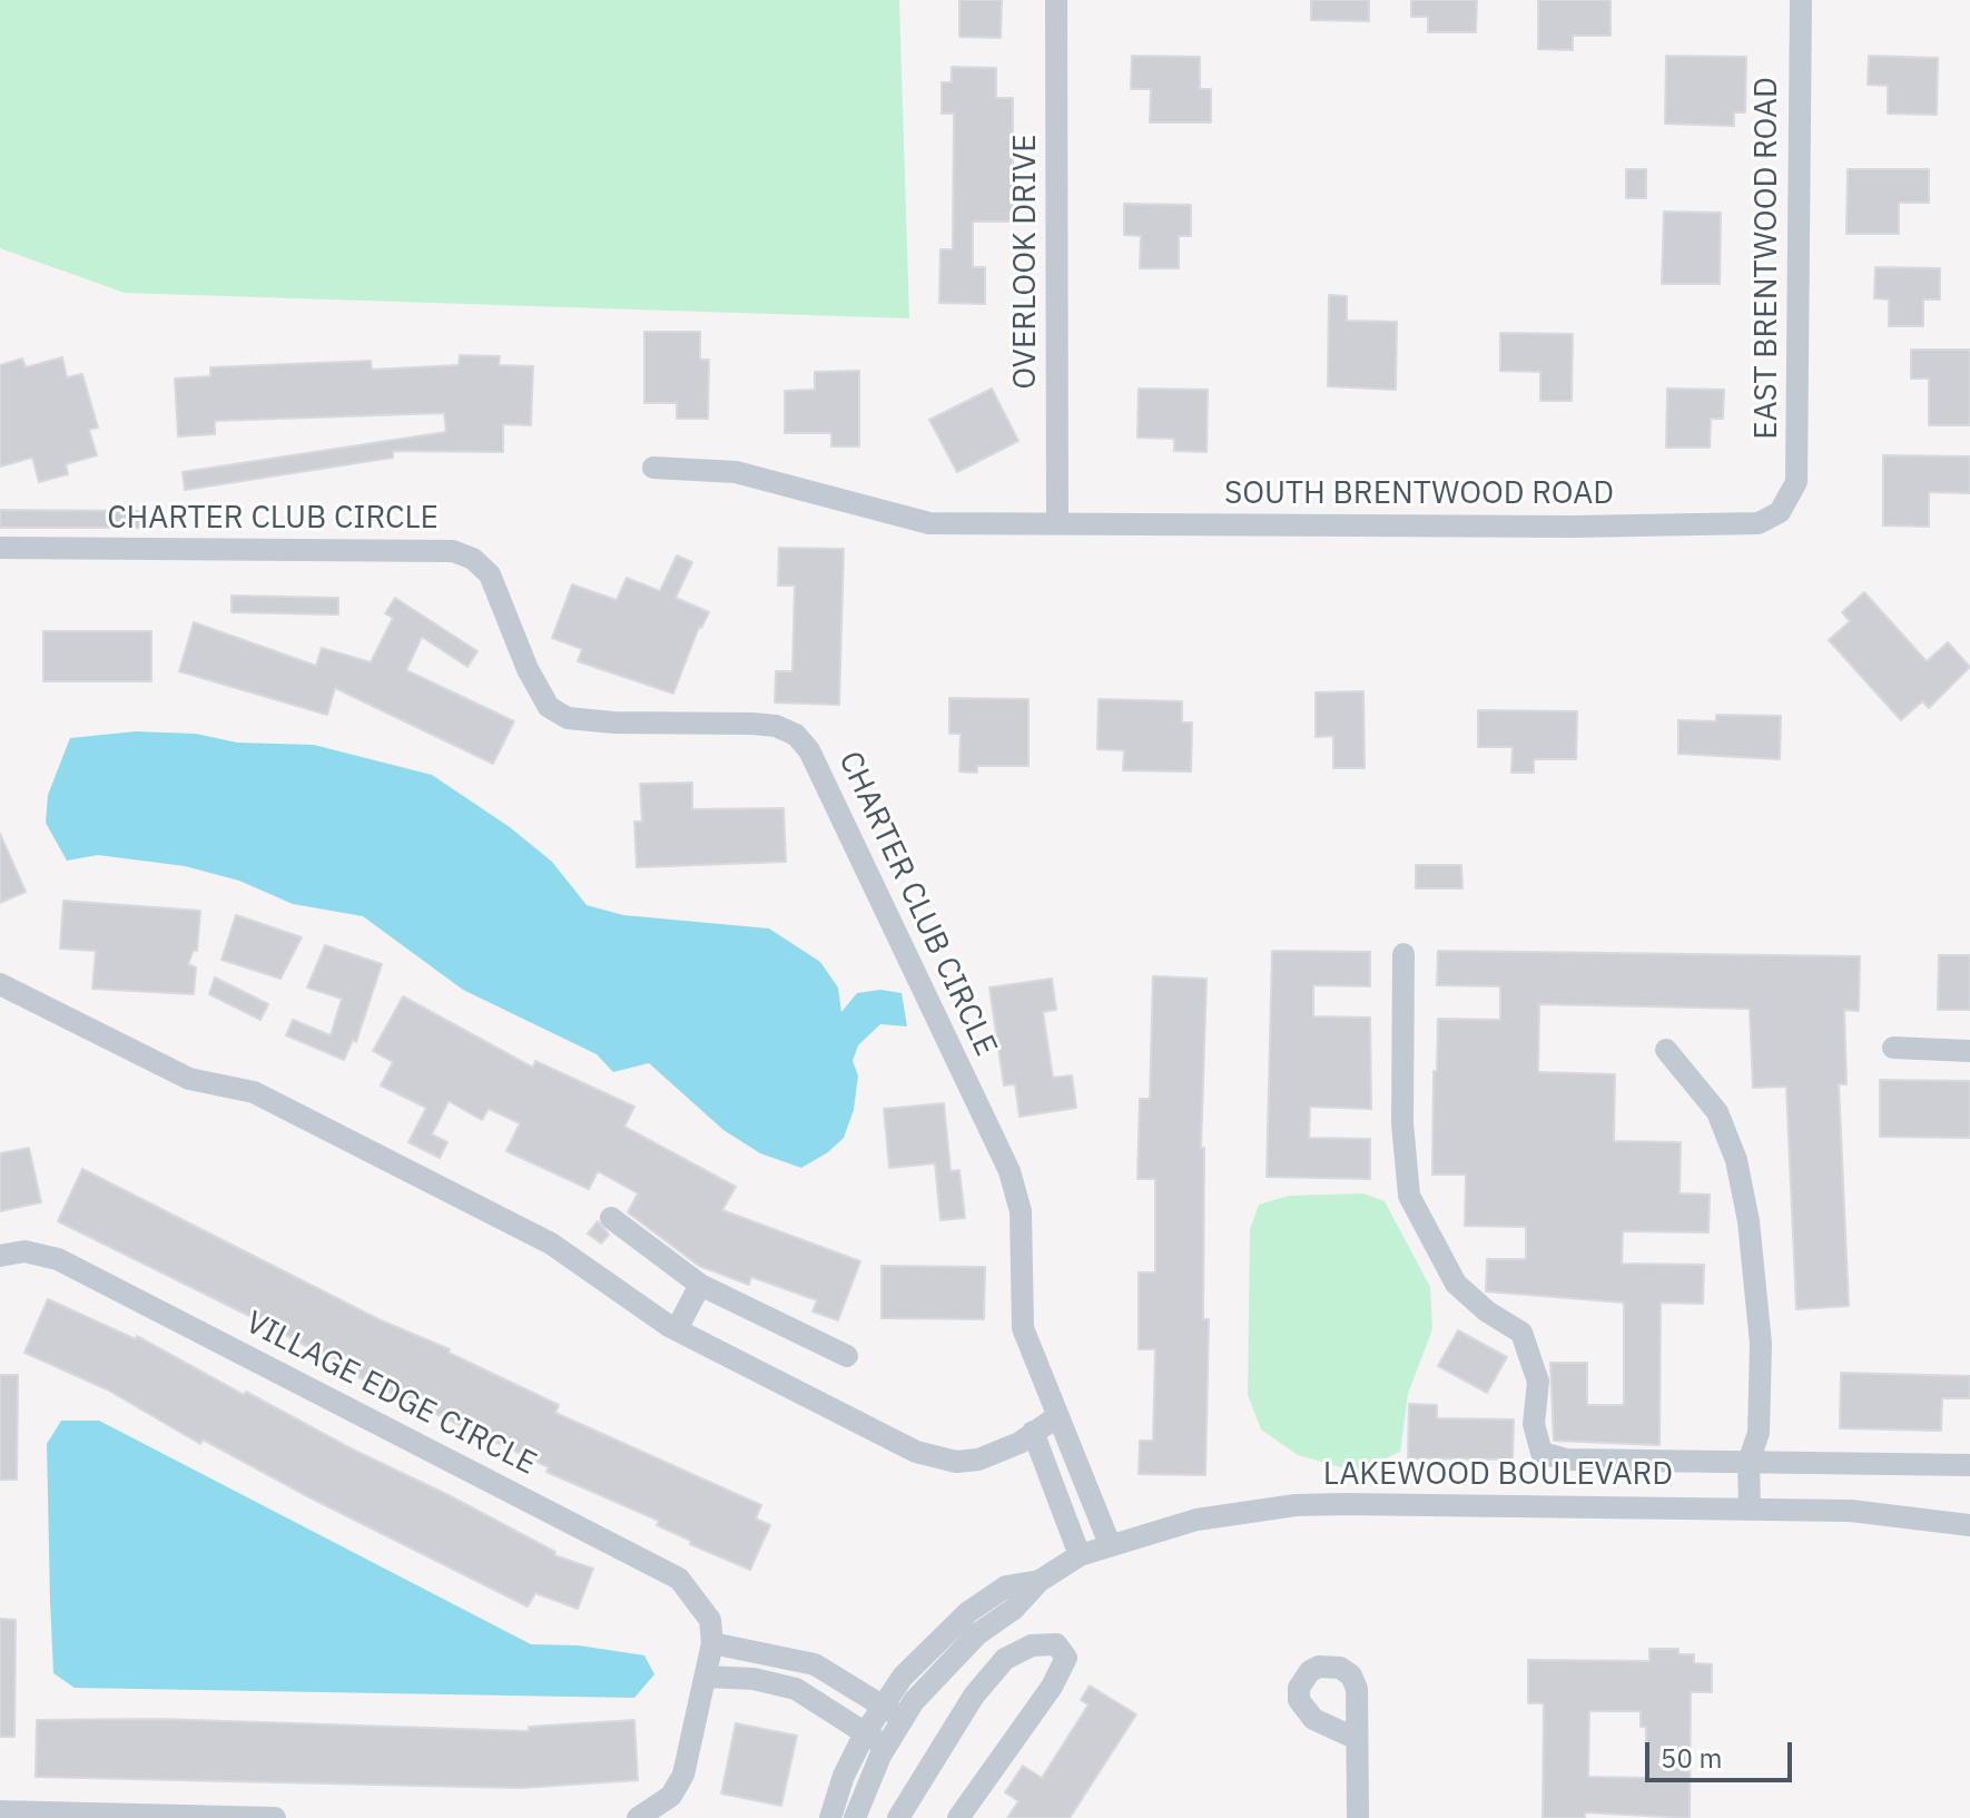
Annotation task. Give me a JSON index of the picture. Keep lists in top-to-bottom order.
{
  "streets": {
    "street": [
      "EAST BRENTWOOD ROAD",
      "OVERLOOK DRIVE",
      "SOUTH BRENTWOOD ROAD",
      "CHARTER CLUB CIRCLE",
      "VILLAGE EDGE CIRCLE",
      "LAKEWOOD BOULEVARD"
    ]
  },
  "crossings": [
    ["EAST BRENTWOOD ROAD", "SOUTH BRENTWOOD ROAD"],
    ["OVERLOOK DRIVE", "SOUTH BRENTWOOD ROAD"],
    ["CHARTER CLUB CIRCLE", "LAKEWOOD BOULEVARD"]
  ],
  "scale_bar": "50 m"
}
